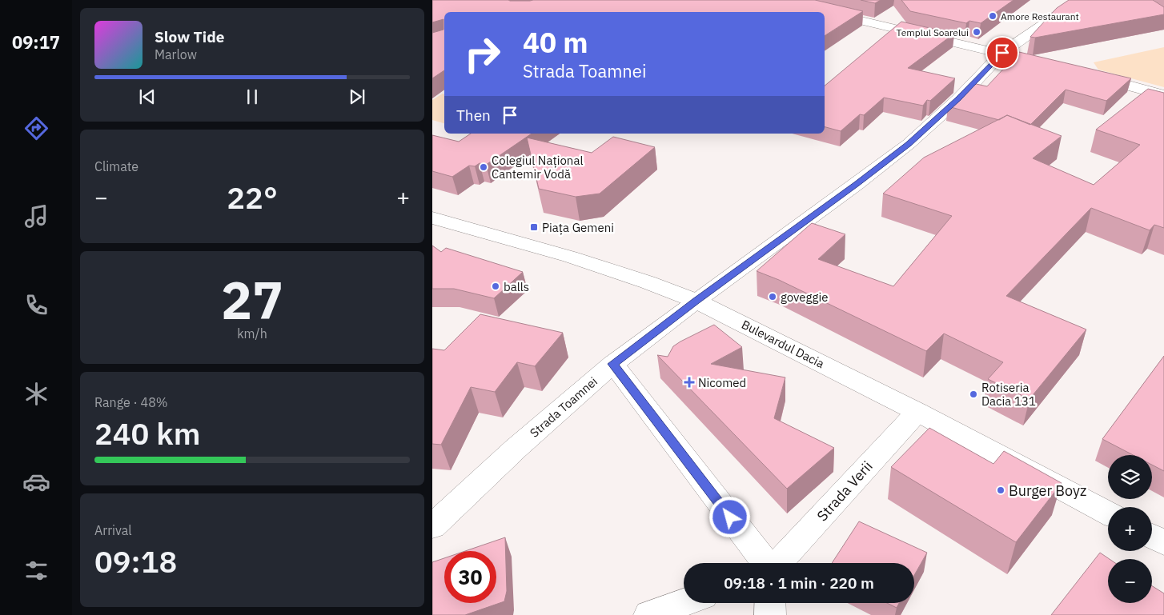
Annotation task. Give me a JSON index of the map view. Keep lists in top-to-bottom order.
{
  "streets": {
    "street": ["Bulevardul Dacia", "Strada Toamnei", "Strada Verii"]
  },
  "crossings": [
    ["Bulevardul Dacia", "Strada Toamnei"],
    ["Bulevardul Dacia", "Strada Verii"]
  ],
  "places": {
    "other": [
      "Amore Restaurant",
      "Templul Soarelui",
      "Colegiul Național Cantemir Vodă",
      "balls",
      "goveggie",
      "Rotiseria Dacia 131",
      "Burger Boyz"
    ],
    "transit": ["Piața Gemeni"],
    "health": ["Nicomed"]
  },
  "page": {
    "tabs": "09:17",
    "turn": ["40 m", "Strada Toamnei"],
    "song": ["Slow Tide", "Marlow"],
    "then": "Then",
    "tile": [
      "Climate",
      ["27", "km/h"],
      ["Range · 48%", "240 km"],
      ["Arrival", "09:18"]
    ],
    "heat": ["−", "22°", "+"],
    "map_buttons": ["+", "−"],
    "limit": "30",
    "trip": "09:18 · 1 min · 220 m"
  }
}
